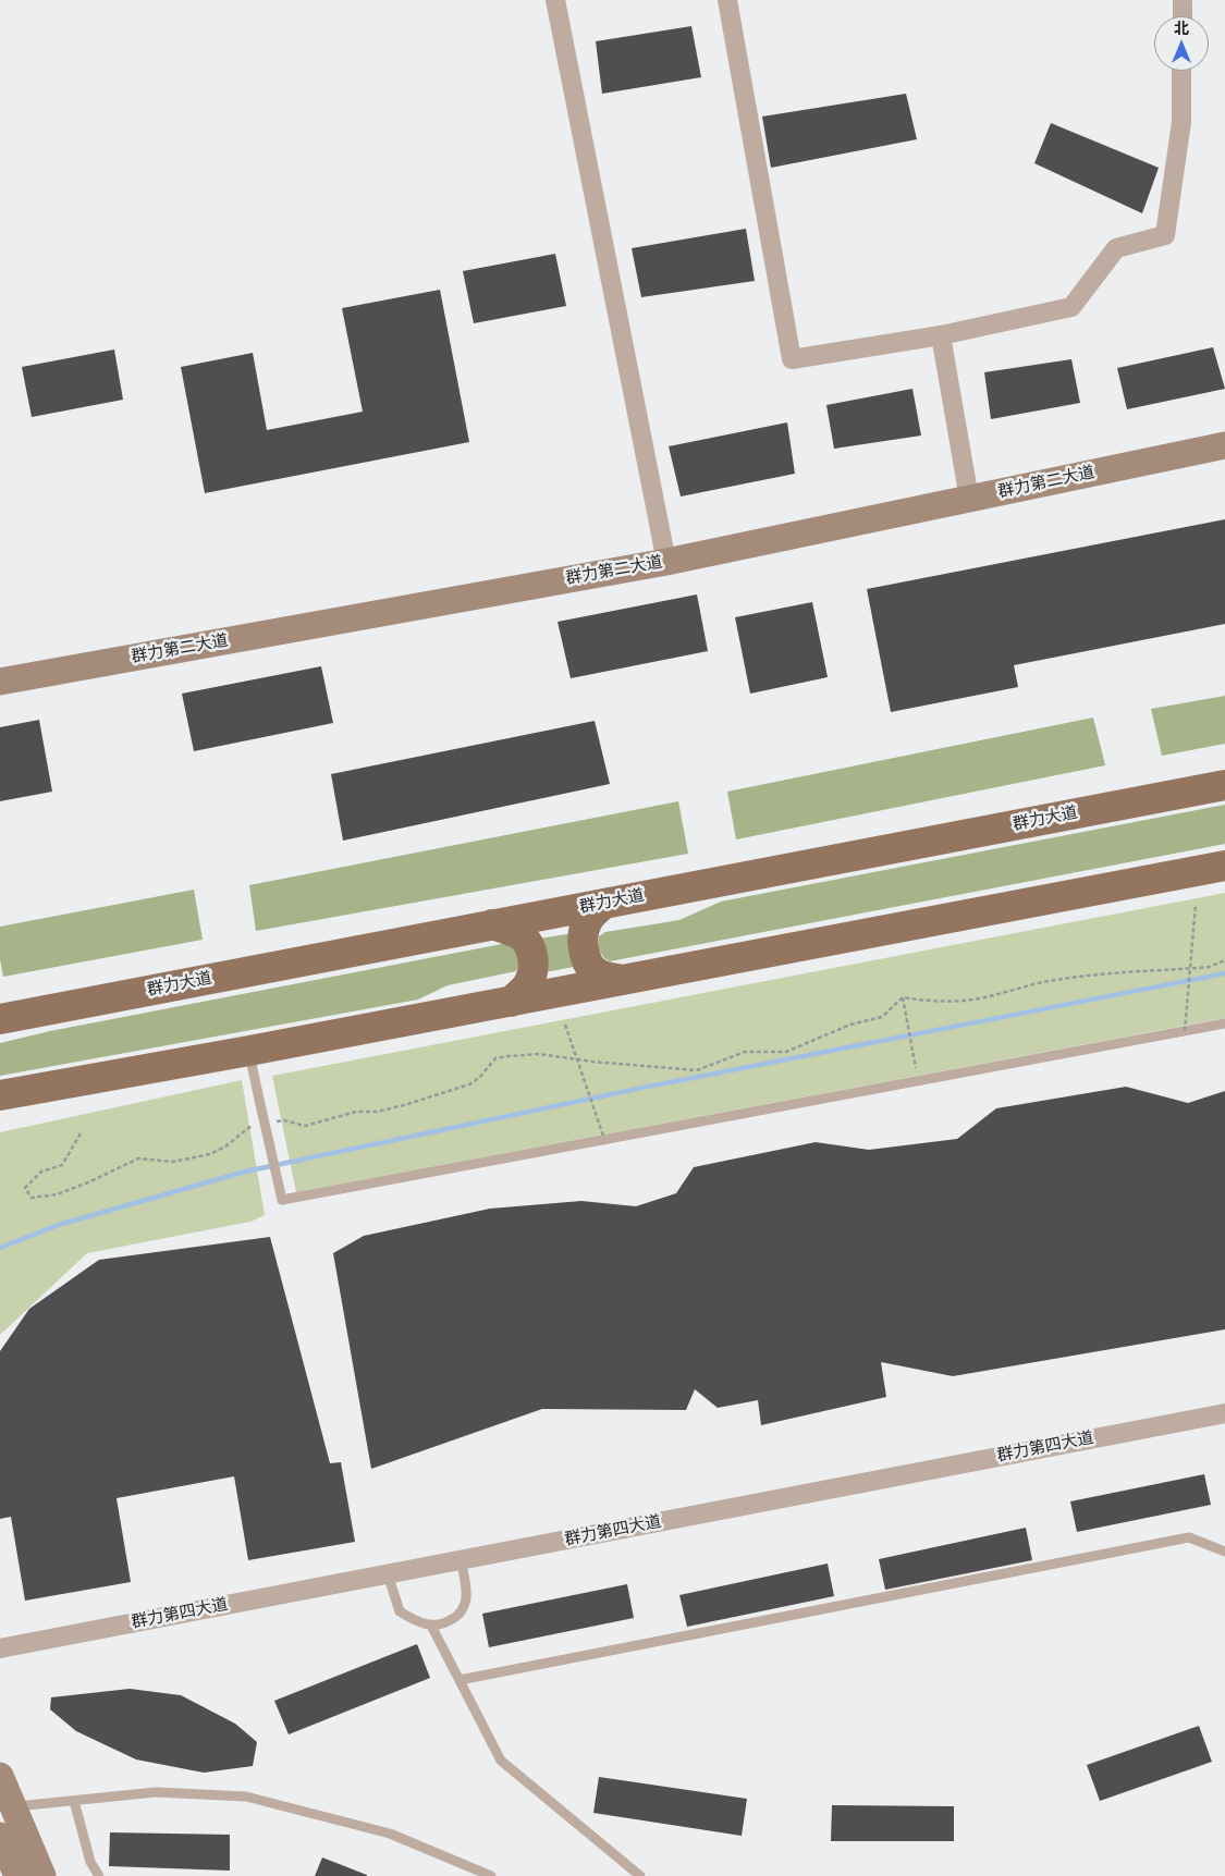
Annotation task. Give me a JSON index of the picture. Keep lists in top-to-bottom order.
{
  "streets": {
    "main road": ["群力第二大道", "群力大道"],
    "street": ["群力第四大道"]
  },
  "north": "top"
}
